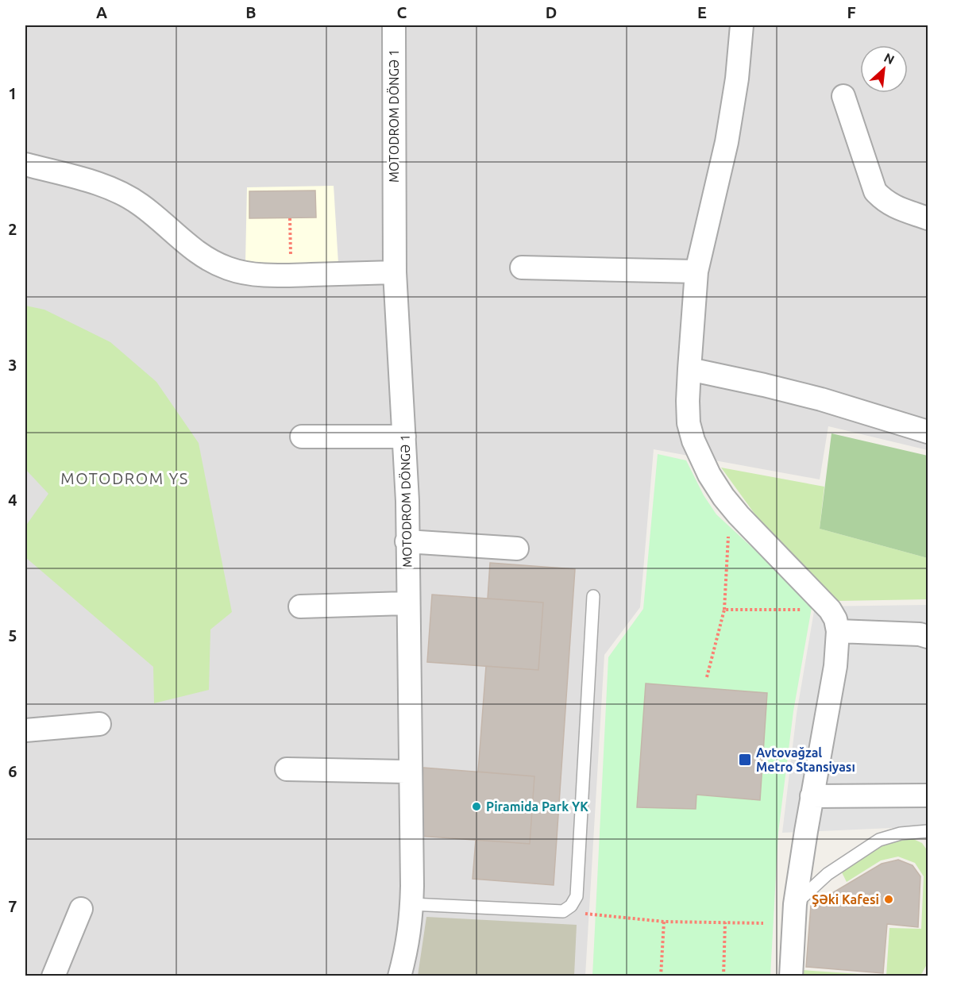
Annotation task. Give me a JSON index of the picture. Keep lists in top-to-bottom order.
{
  "streets": {
    "street": ["MOTODROM DÖNGƏ 1"]
  },
  "districts": ["MOTODROM YS"],
  "places": {
    "transit": ["Avtovağzal Metro Stansiyası"],
    "other": ["Piramida Park YK", "Şəki Kafesi"]
  },
  "north": "top right",
  "grid": {
    "columns": [
      "A",
      "B",
      "C",
      "D",
      "E",
      "F"
    ],
    "rows": [
      "1",
      "2",
      "3",
      "4",
      "5",
      "6",
      "7"
    ]
  }
}
